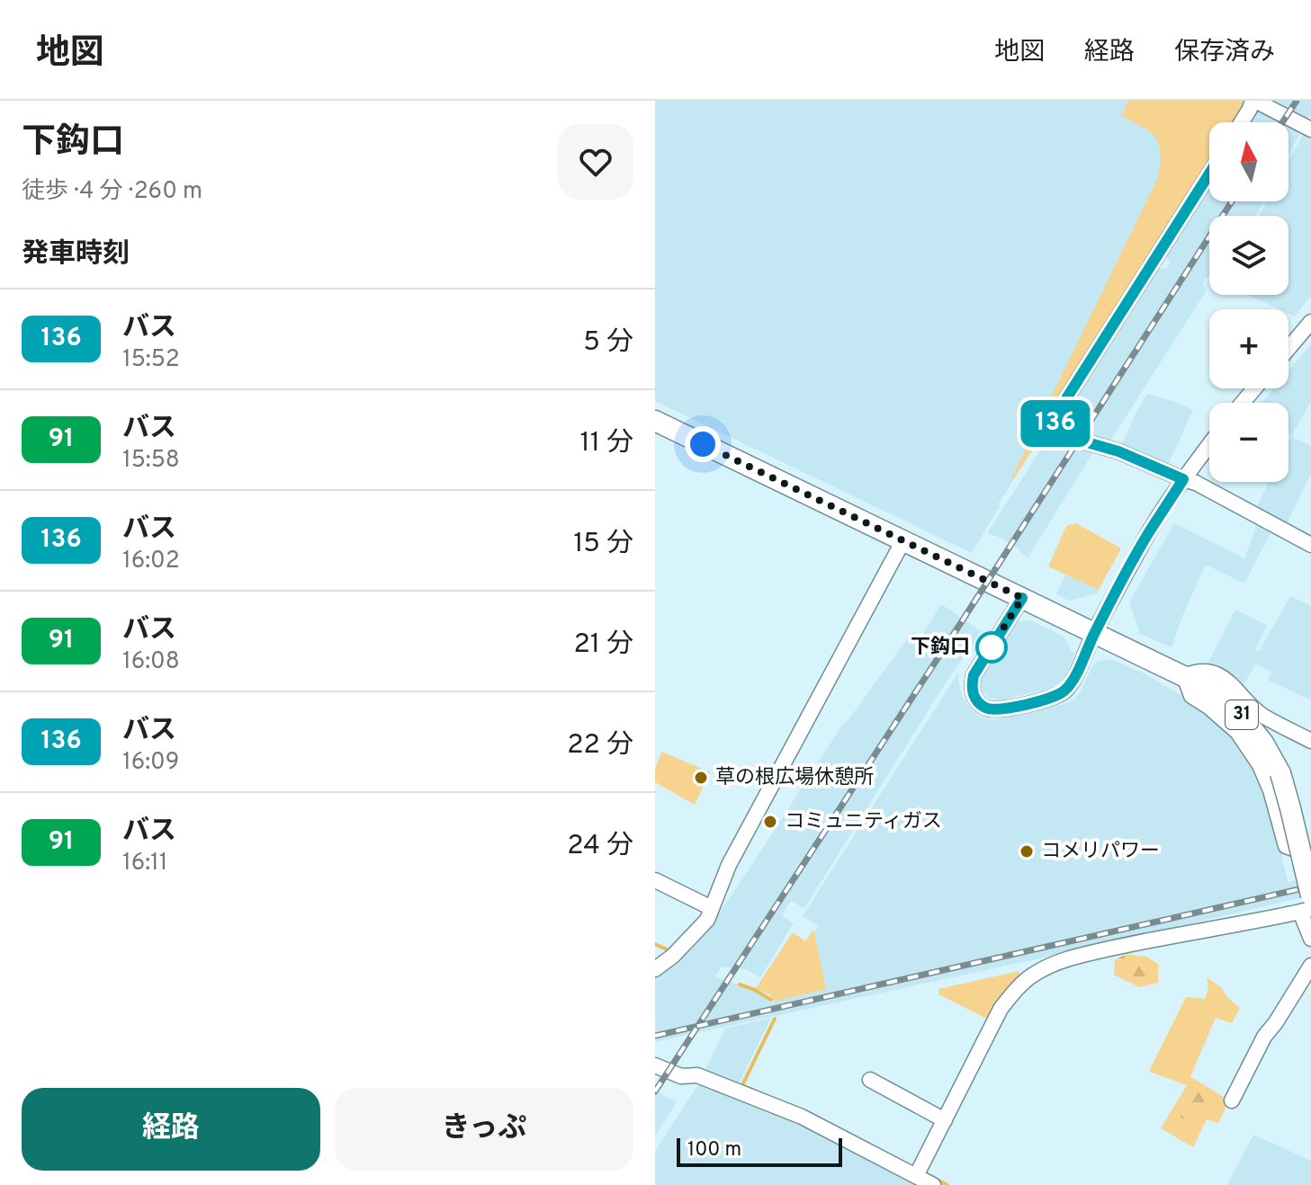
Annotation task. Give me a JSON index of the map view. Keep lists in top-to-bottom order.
{
  "streets": {
    "main road": ["31"]
  },
  "places": [
    "下鈎口",
    "草の根広場休憩所",
    "コミュニティガス",
    "コメリパワー"
  ],
  "lines": ["bus line 136"],
  "scale_bar": "100 m",
  "north": "top",
  "page": {
    "header": "地図",
    "nav": ["地図", "経路", "保存済み"],
    "heading": [
      ["下鈎口", "徒歩 · 4 分 · 260 m"],
      "発車時刻"
    ],
    "on_map": "136",
    "map_buttons": ["+", "−"],
    "list": [
      {
        "mark": "136",
        "name": "バス",
        "note": "15:52",
        "value": "5 分"
      },
      {
        "mark": "91",
        "name": "バス",
        "note": "15:58",
        "value": "11 分"
      },
      {
        "mark": "136",
        "name": "バス",
        "note": "16:02",
        "value": "15 分"
      },
      {
        "mark": "91",
        "name": "バス",
        "note": "16:08",
        "value": "21 分"
      },
      {
        "mark": "136",
        "name": "バス",
        "note": "16:09",
        "value": "22 分"
      },
      {
        "mark": "91",
        "name": "バス",
        "note": "16:11",
        "value": "24 分"
      }
    ],
    "buttons": ["経路", "きっぷ"],
    "scale": "100 m"
  }
}
